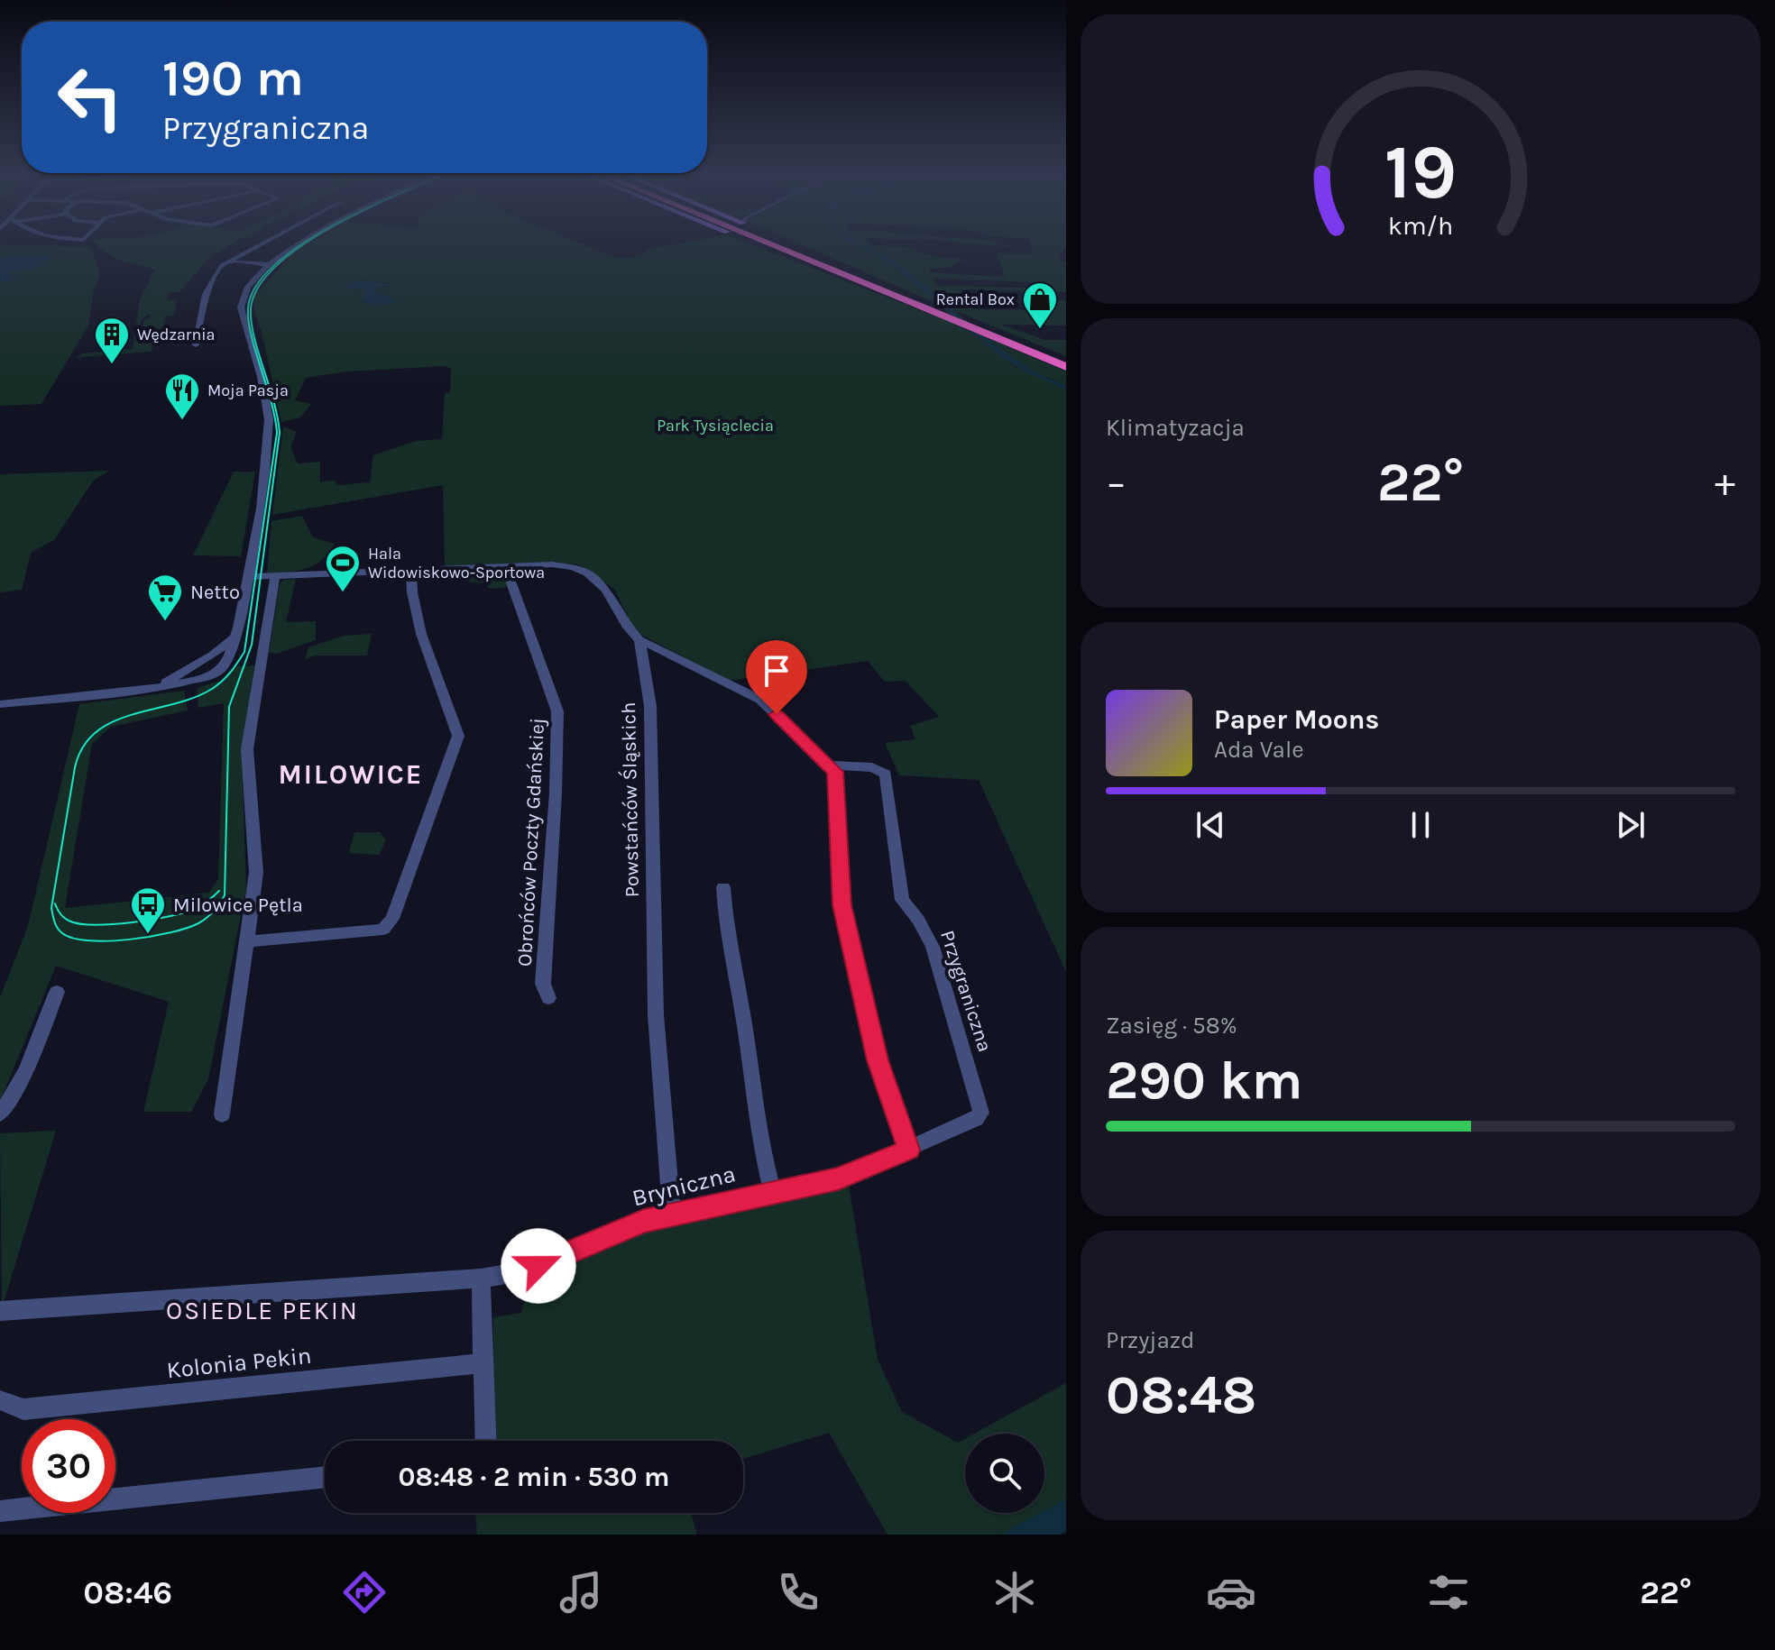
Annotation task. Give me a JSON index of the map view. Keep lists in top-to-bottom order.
{
  "streets": {
    "street": [
      "Powstańców Śląskich",
      "Obrońców Poczty Gdańskiej",
      "Przygraniczna",
      "Bryniczna",
      "Kolonia Pekin"
    ]
  },
  "crossings": [
    ["Powstańców Śląskich", "Obrońców Poczty Gdańskiej"],
    ["Powstańców Śląskich", "Bryniczna"],
    ["Przygraniczna", "Bryniczna"]
  ],
  "districts": ["MILOWICE", "OSIEDLE PEKIN"],
  "parks": ["Park Tysiąclecia"],
  "places": {
    "shop": ["Rental Box"],
    "building": ["Wędzarnia"],
    "restaurant": ["Moja Pasja"],
    "sports": ["Hala Widowiskowo-Sportowa"],
    "supermarket": ["Netto"],
    "bus stop": ["Milowice Pętla"]
  },
  "page": {
    "turn": ["190 m", "Przygraniczna"],
    "tile": [
      "Klimatyzacja",
      ["Zasięg · 58%", "290 km"],
      ["Przyjazd", "08:48"]
    ],
    "heat": ["−", "22°", "+"],
    "song": ["Paper Moons", "Ada Vale"],
    "limit": "30",
    "trip": "08:48 · 2 min · 530 m",
    "tabs": ["08:46", "22°"],
    "gauge": ["19", "km/h"]
  }
}
